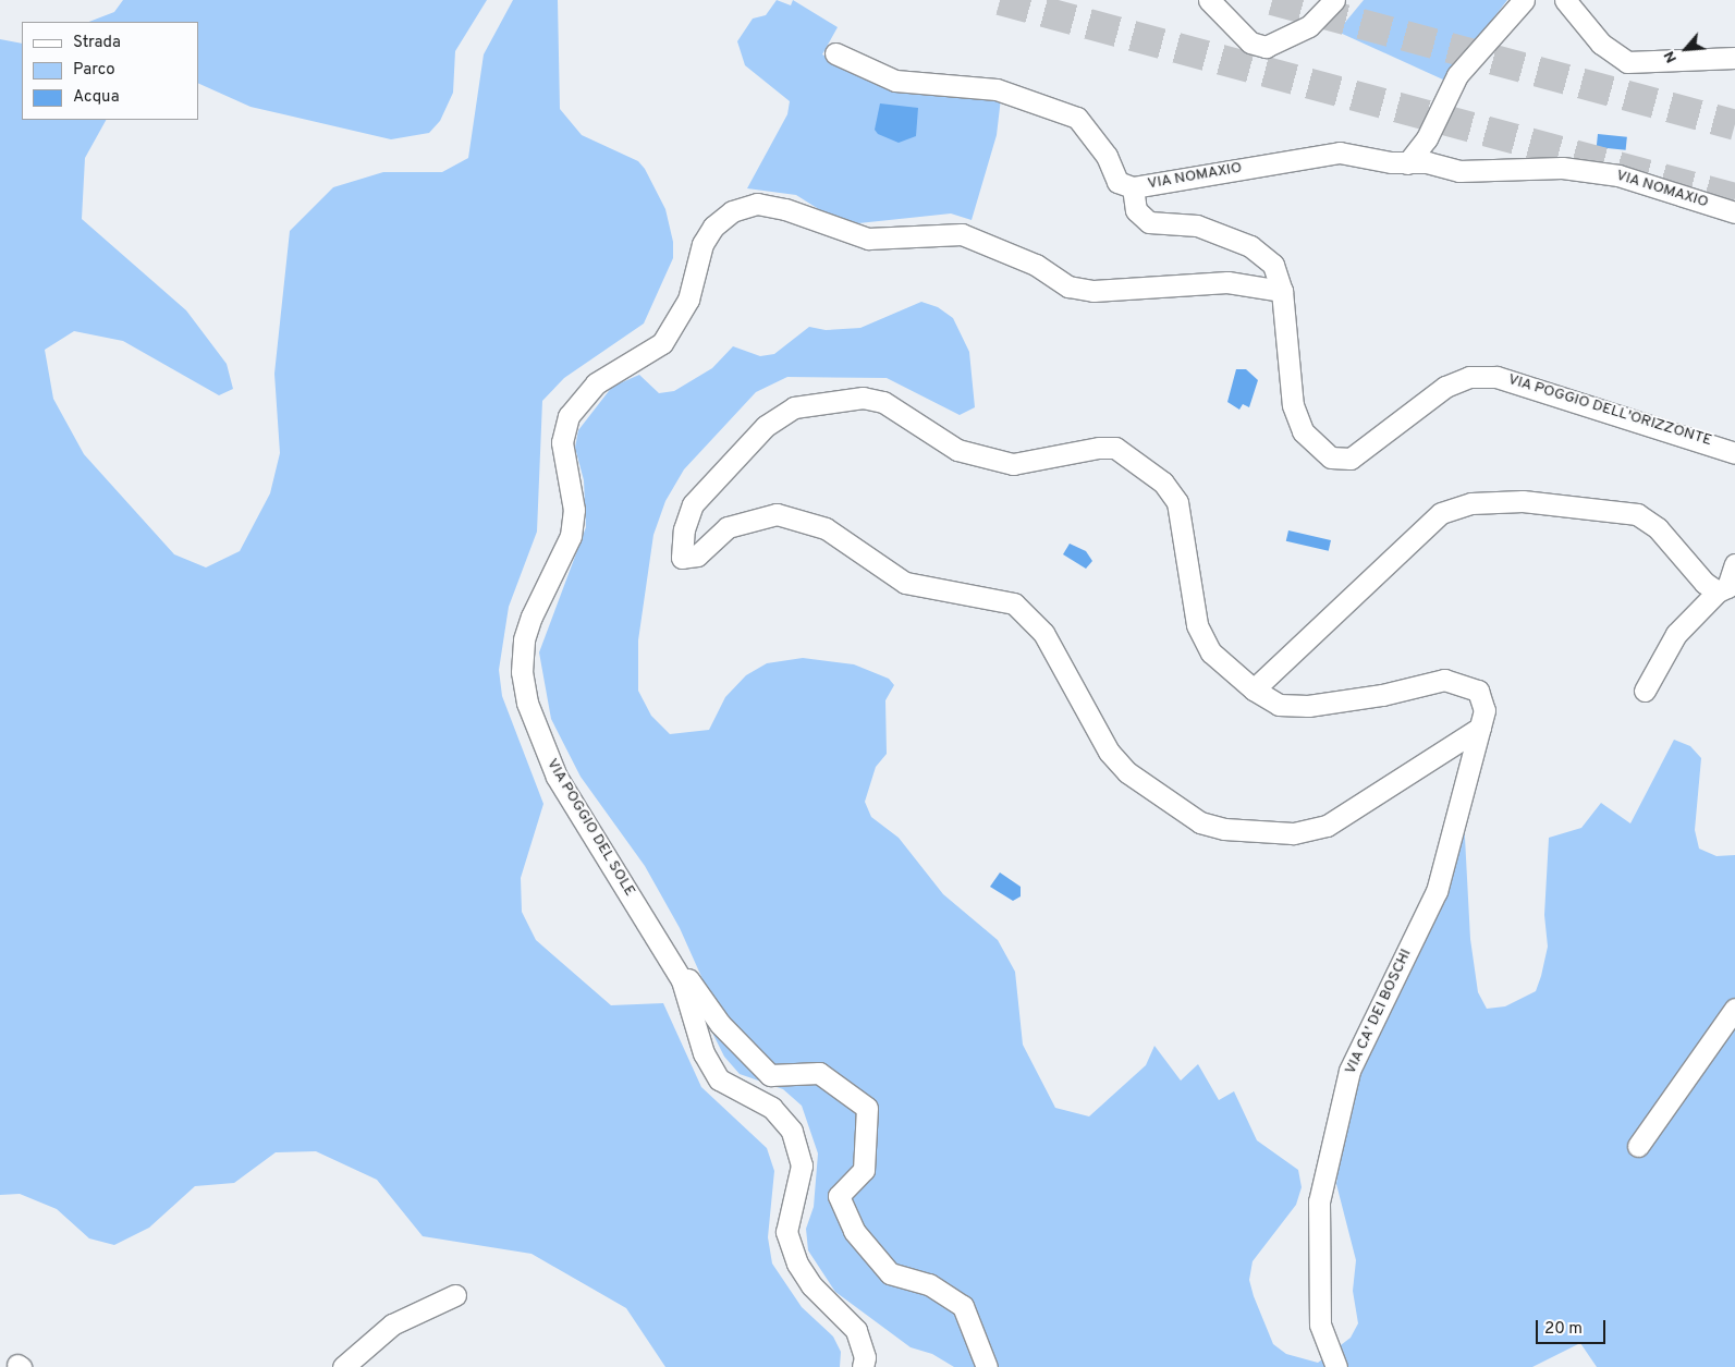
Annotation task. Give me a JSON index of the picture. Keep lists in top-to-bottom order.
{
  "streets": {
    "street": [
      "VIA NOMAXIO",
      "VIA POGGIO DELL'ORIZZONTE",
      "VIA POGGIO DEL SOLE",
      "VIA CA' DEI BOSCHI"
    ]
  },
  "crossings": [
    ["VIA NOMAXIO", "VIA POGGIO DELL'ORIZZONTE"],
    ["VIA NOMAXIO", "VIA POGGIO DEL SOLE"],
    ["VIA POGGIO DELL'ORIZZONTE", "VIA POGGIO DEL SOLE"]
  ],
  "legend": ["Strada", "Parco", "Acqua"],
  "scale_bar": "20 m",
  "north": "bottom left"
}
